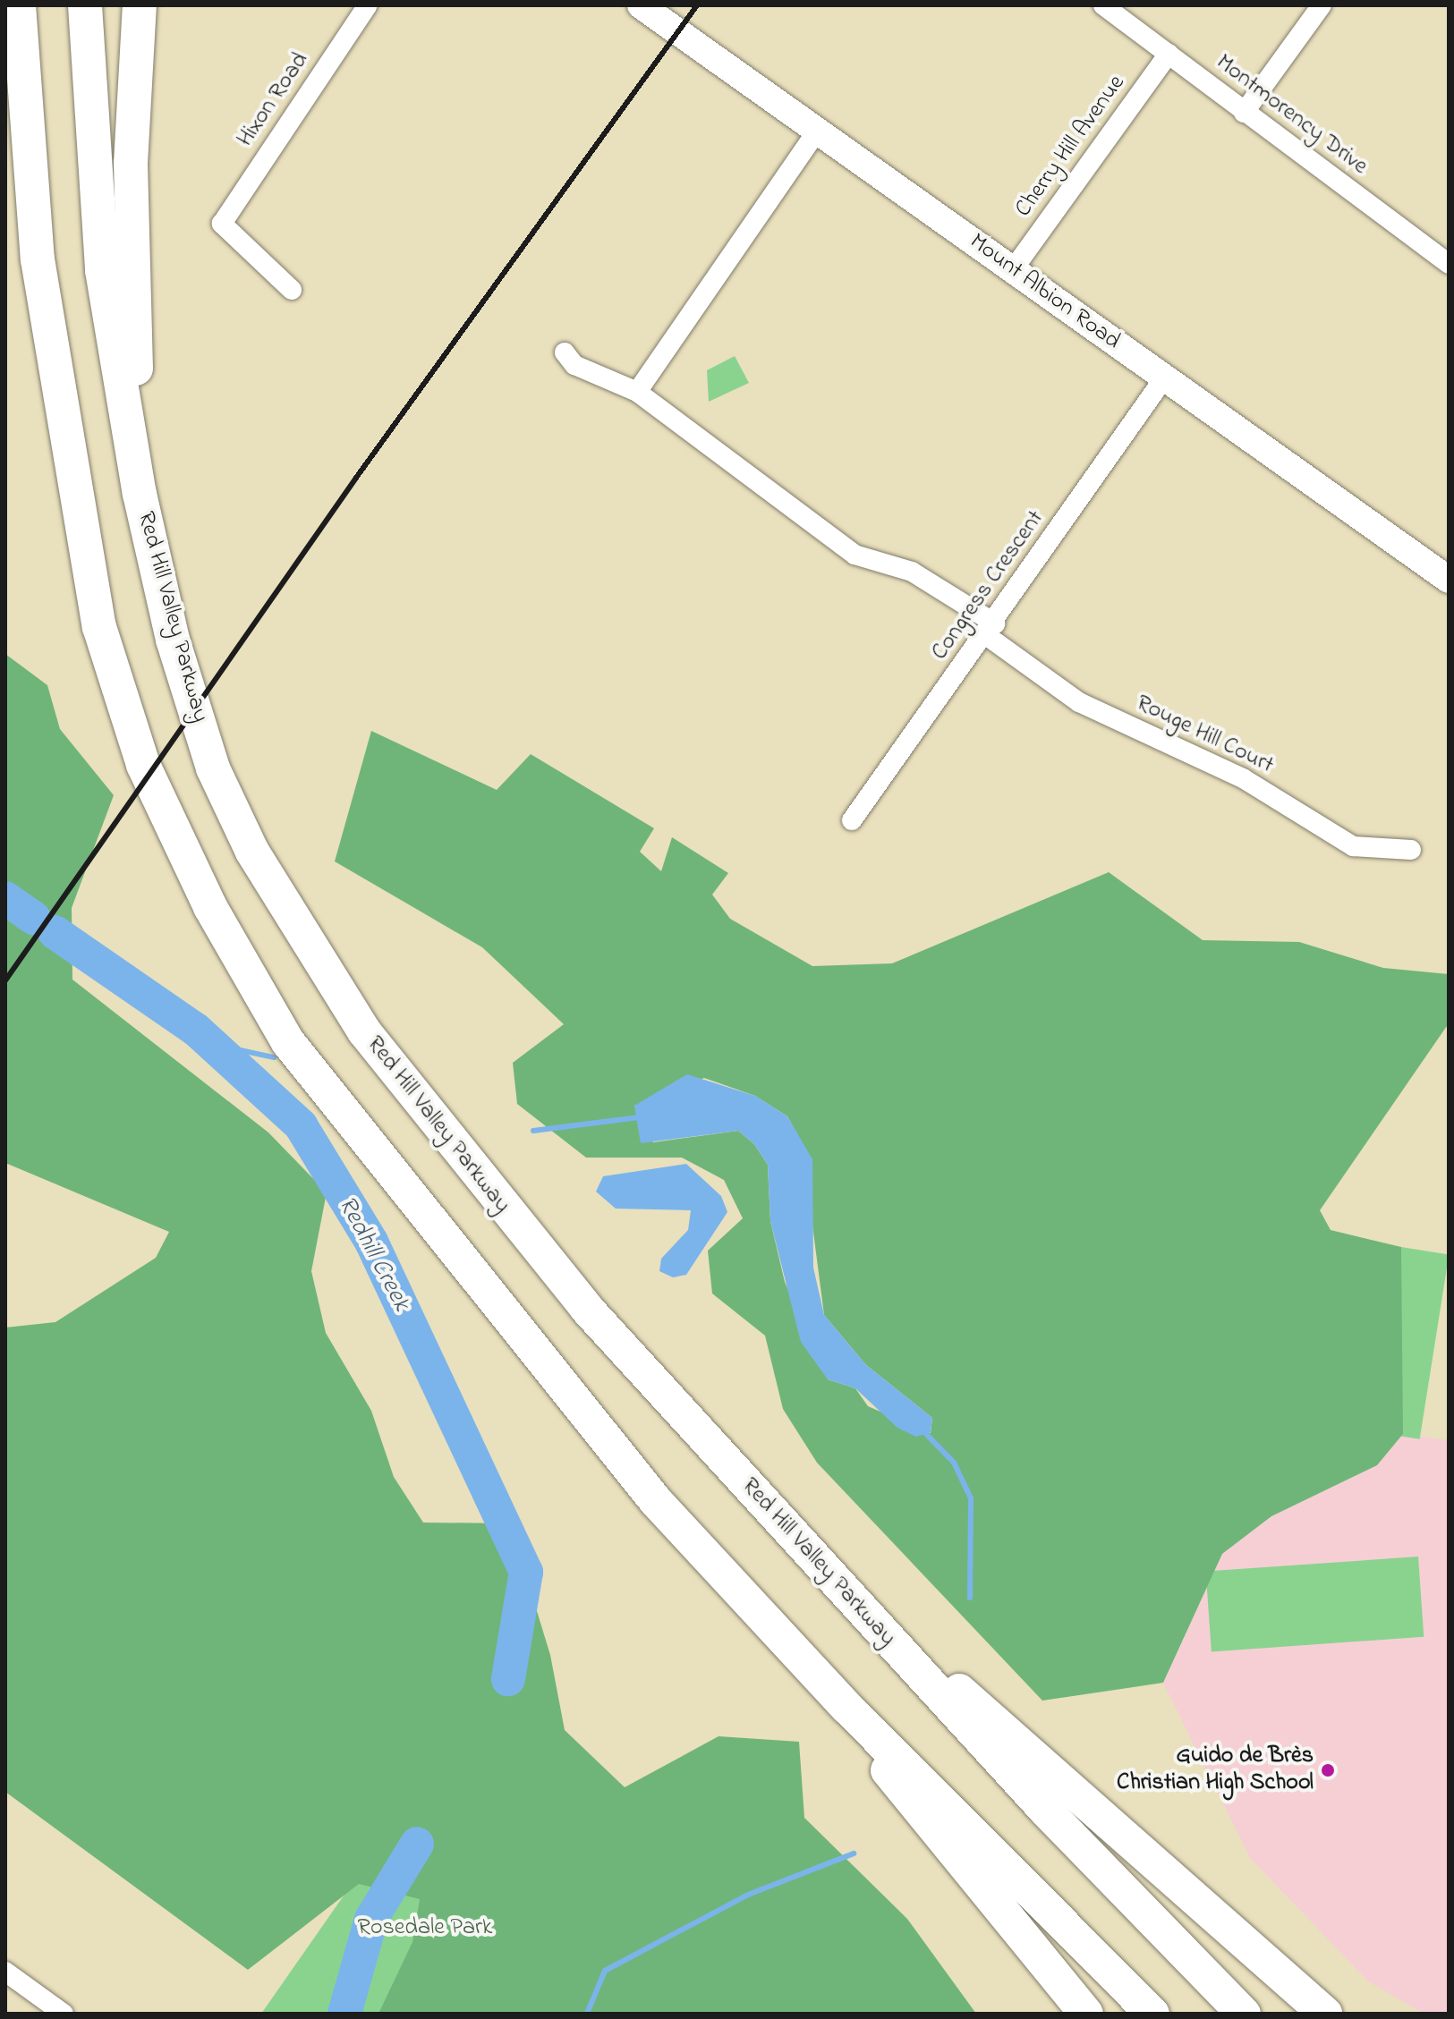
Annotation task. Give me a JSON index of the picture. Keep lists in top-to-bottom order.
{
  "streets": {
    "highway": ["Red Hill Valley Parkway"],
    "street": [
      "Hixon Road",
      "Montmorency Drive",
      "Cherry Hill Avenue",
      "Mount Albion Road",
      "Congress Crescent",
      "Rouge Hill Court"
    ]
  },
  "crossings": [
    ["Montmorency Drive", "Cherry Hill Avenue"],
    ["Cherry Hill Avenue", "Mount Albion Road"],
    ["Mount Albion Road", "Congress Crescent"],
    ["Congress Crescent", "Rouge Hill Court"]
  ],
  "water": ["Redhill Creek"],
  "parks": ["Rosedale Park"],
  "places": ["Guido de Brès Christian High School"]
}
